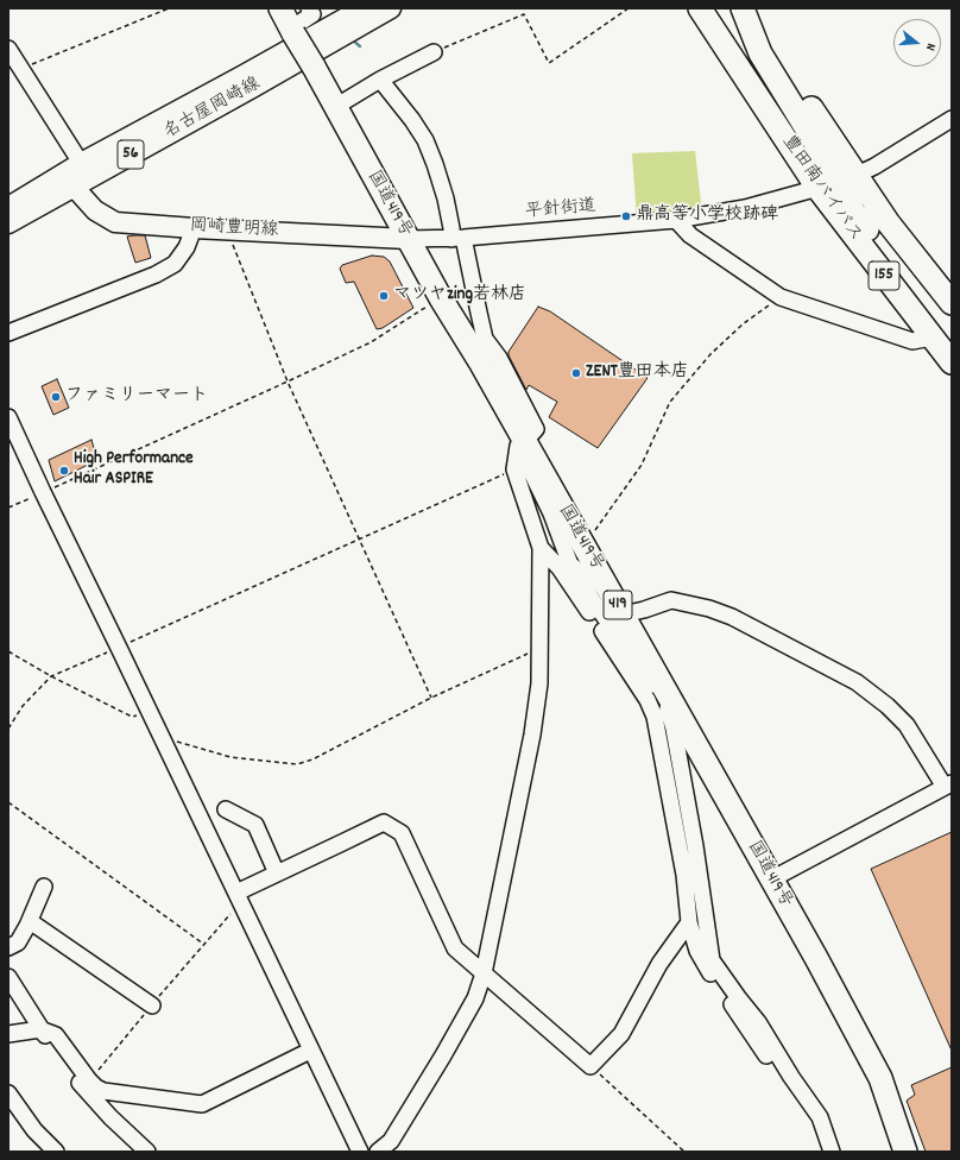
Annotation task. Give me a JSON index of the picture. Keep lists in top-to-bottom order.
{
  "streets": {
    "highway": [
      "豊田南バイパス",
      "国道419号",
      "155",
      "419"
    ],
    "main road": ["名古屋岡崎線", "56", "岡崎豊明線"],
    "street": ["平針街道"]
  },
  "crossings": [
    ["名古屋岡崎線", "岡崎豊明線"],
    ["豊田南バイパス", "平針街道"],
    ["国道419号", "平針街道"],
    ["国道419号", "岡崎豊明線"],
    ["平針街道", "岡崎豊明線"]
  ],
  "places": [
    "鼎高等小学校跡碑",
    "マツヤzing若林店",
    "ZENT豊田本店",
    "ファミリーマート",
    "High Performance Hair ASPIRE"
  ],
  "north": "right"
}
